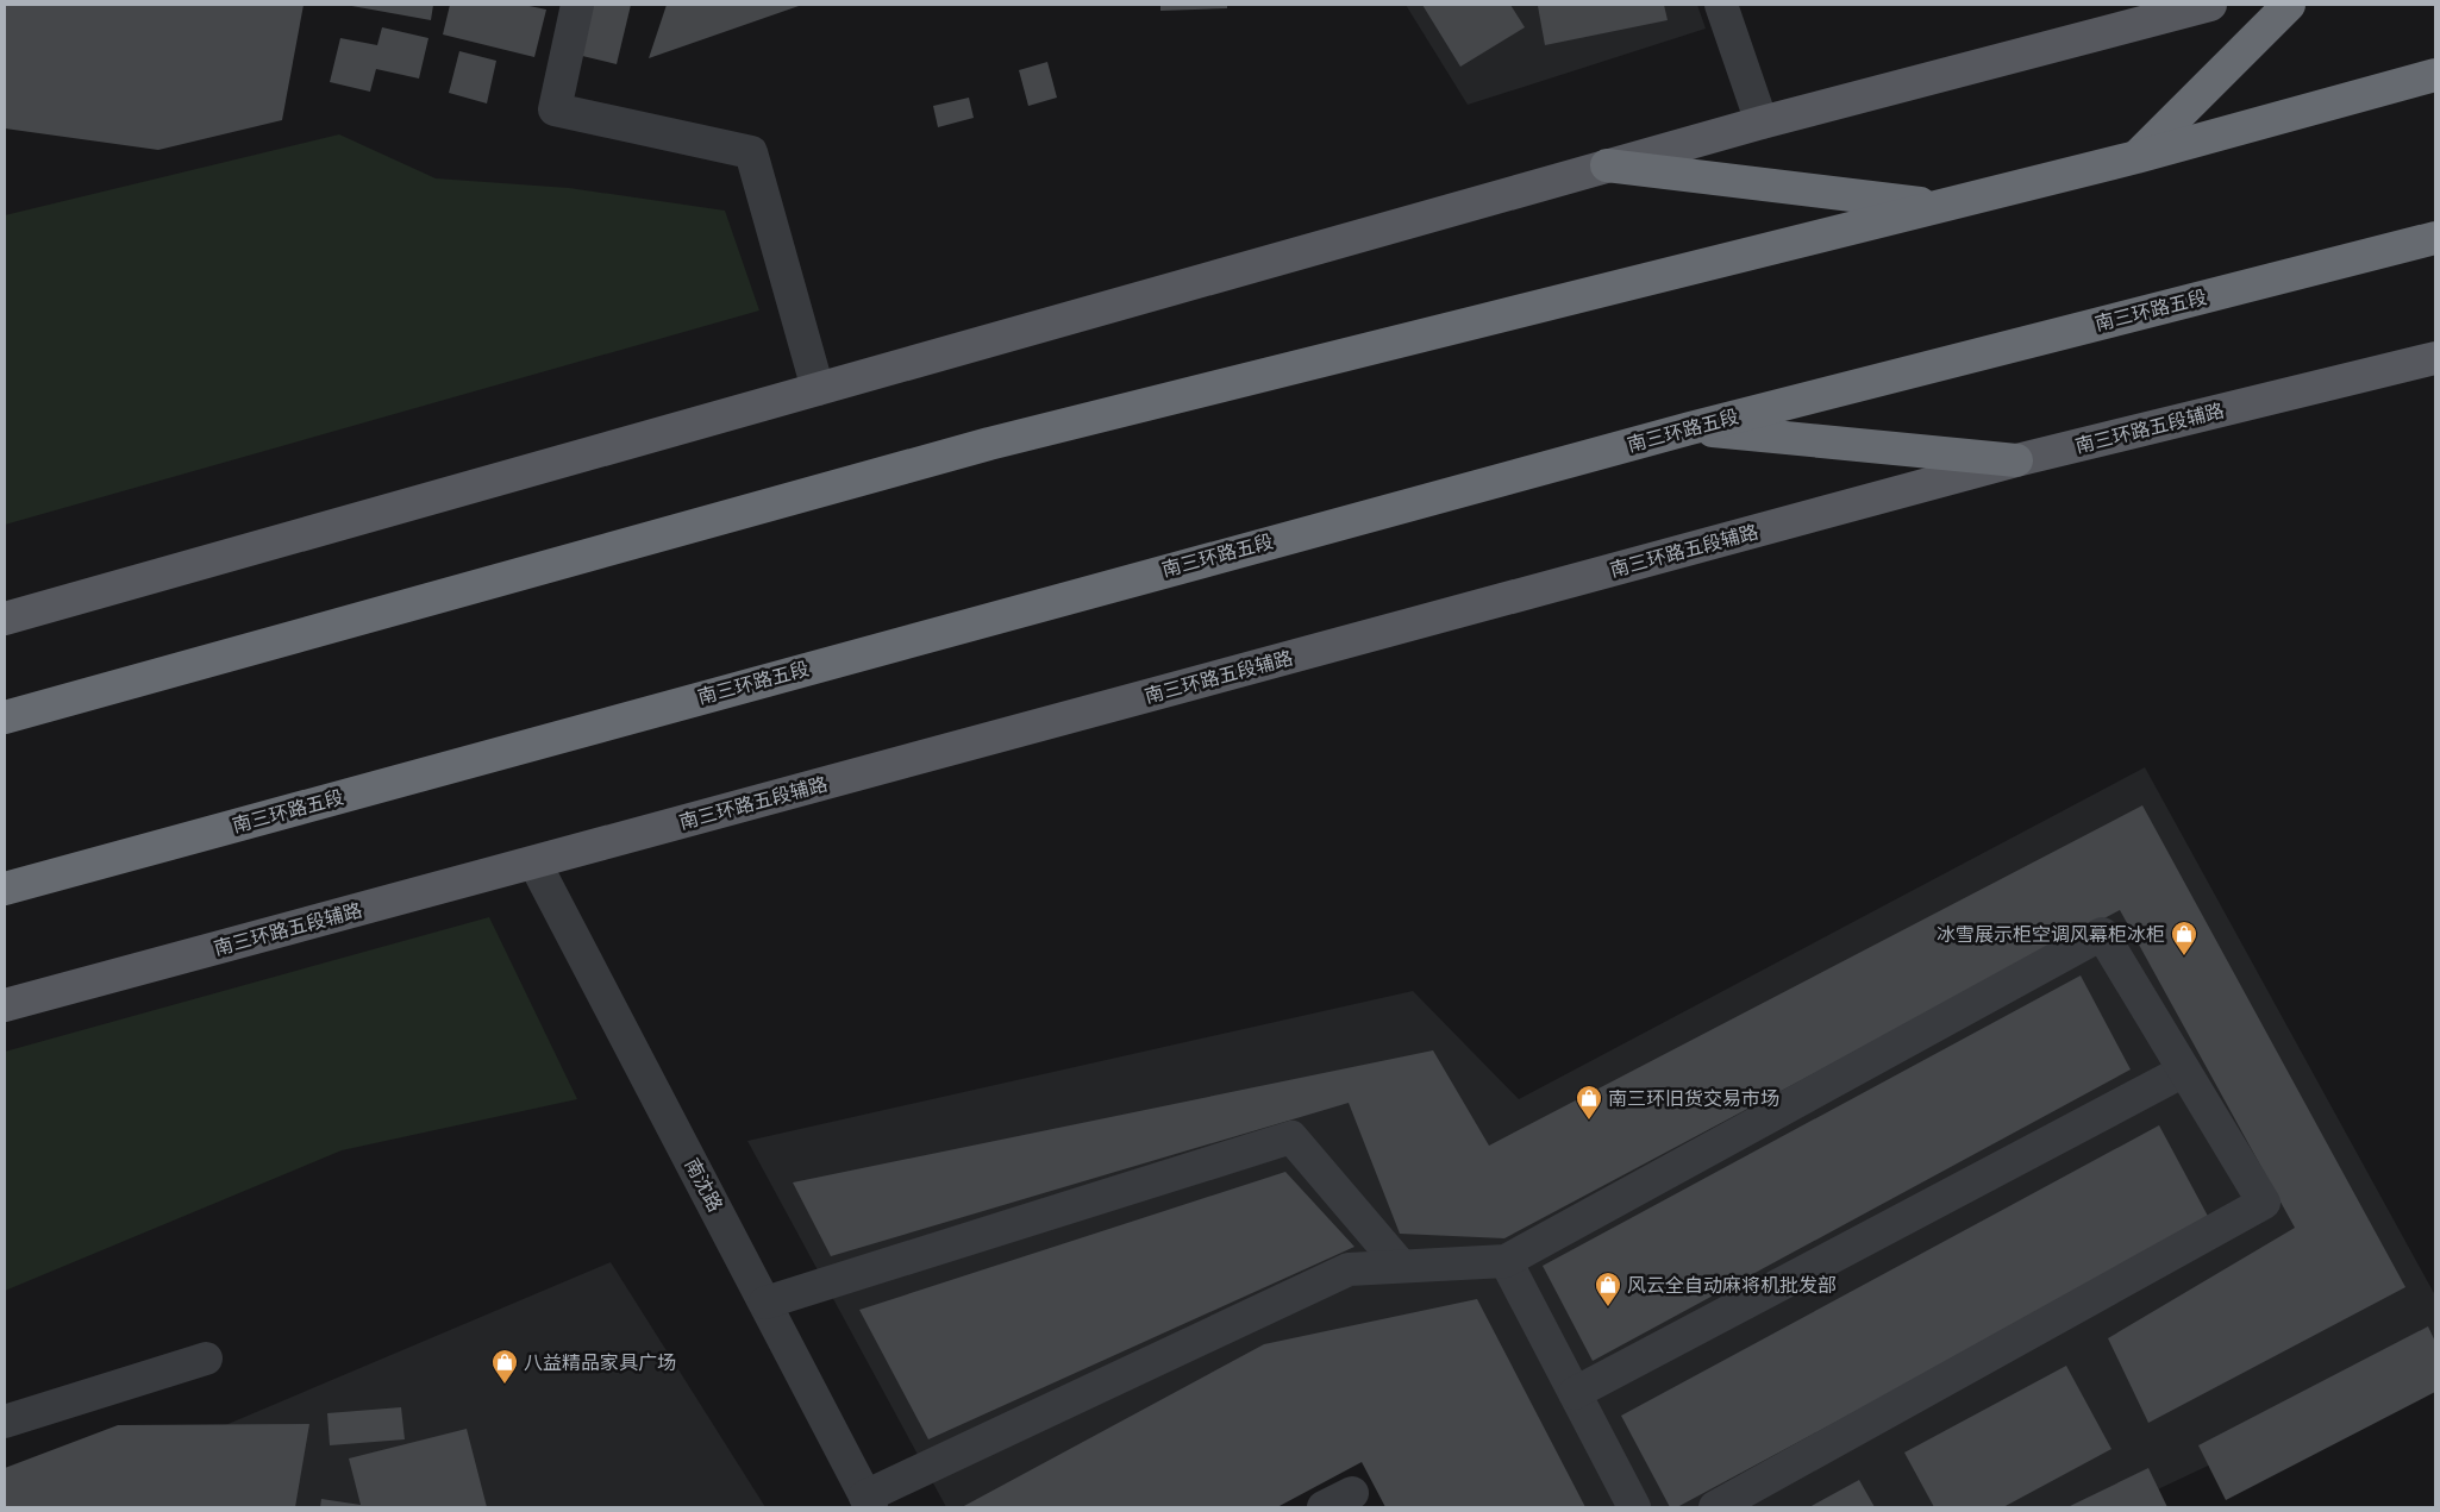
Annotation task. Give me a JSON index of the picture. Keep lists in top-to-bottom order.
{
  "streets": {
    "highway": ["南三环路五段"],
    "main road": ["南三环路五段辅路"],
    "street": ["南沈路"]
  },
  "crossings": [
    ["南三环路五段辅路", "南沈路"]
  ],
  "places": {
    "shop": [
      "冰雪展示柜空调风幕柜冰柜",
      "南三环旧货交易市场",
      "风云全自动麻将机批发部",
      "八益精品家具广场"
    ]
  }
}
